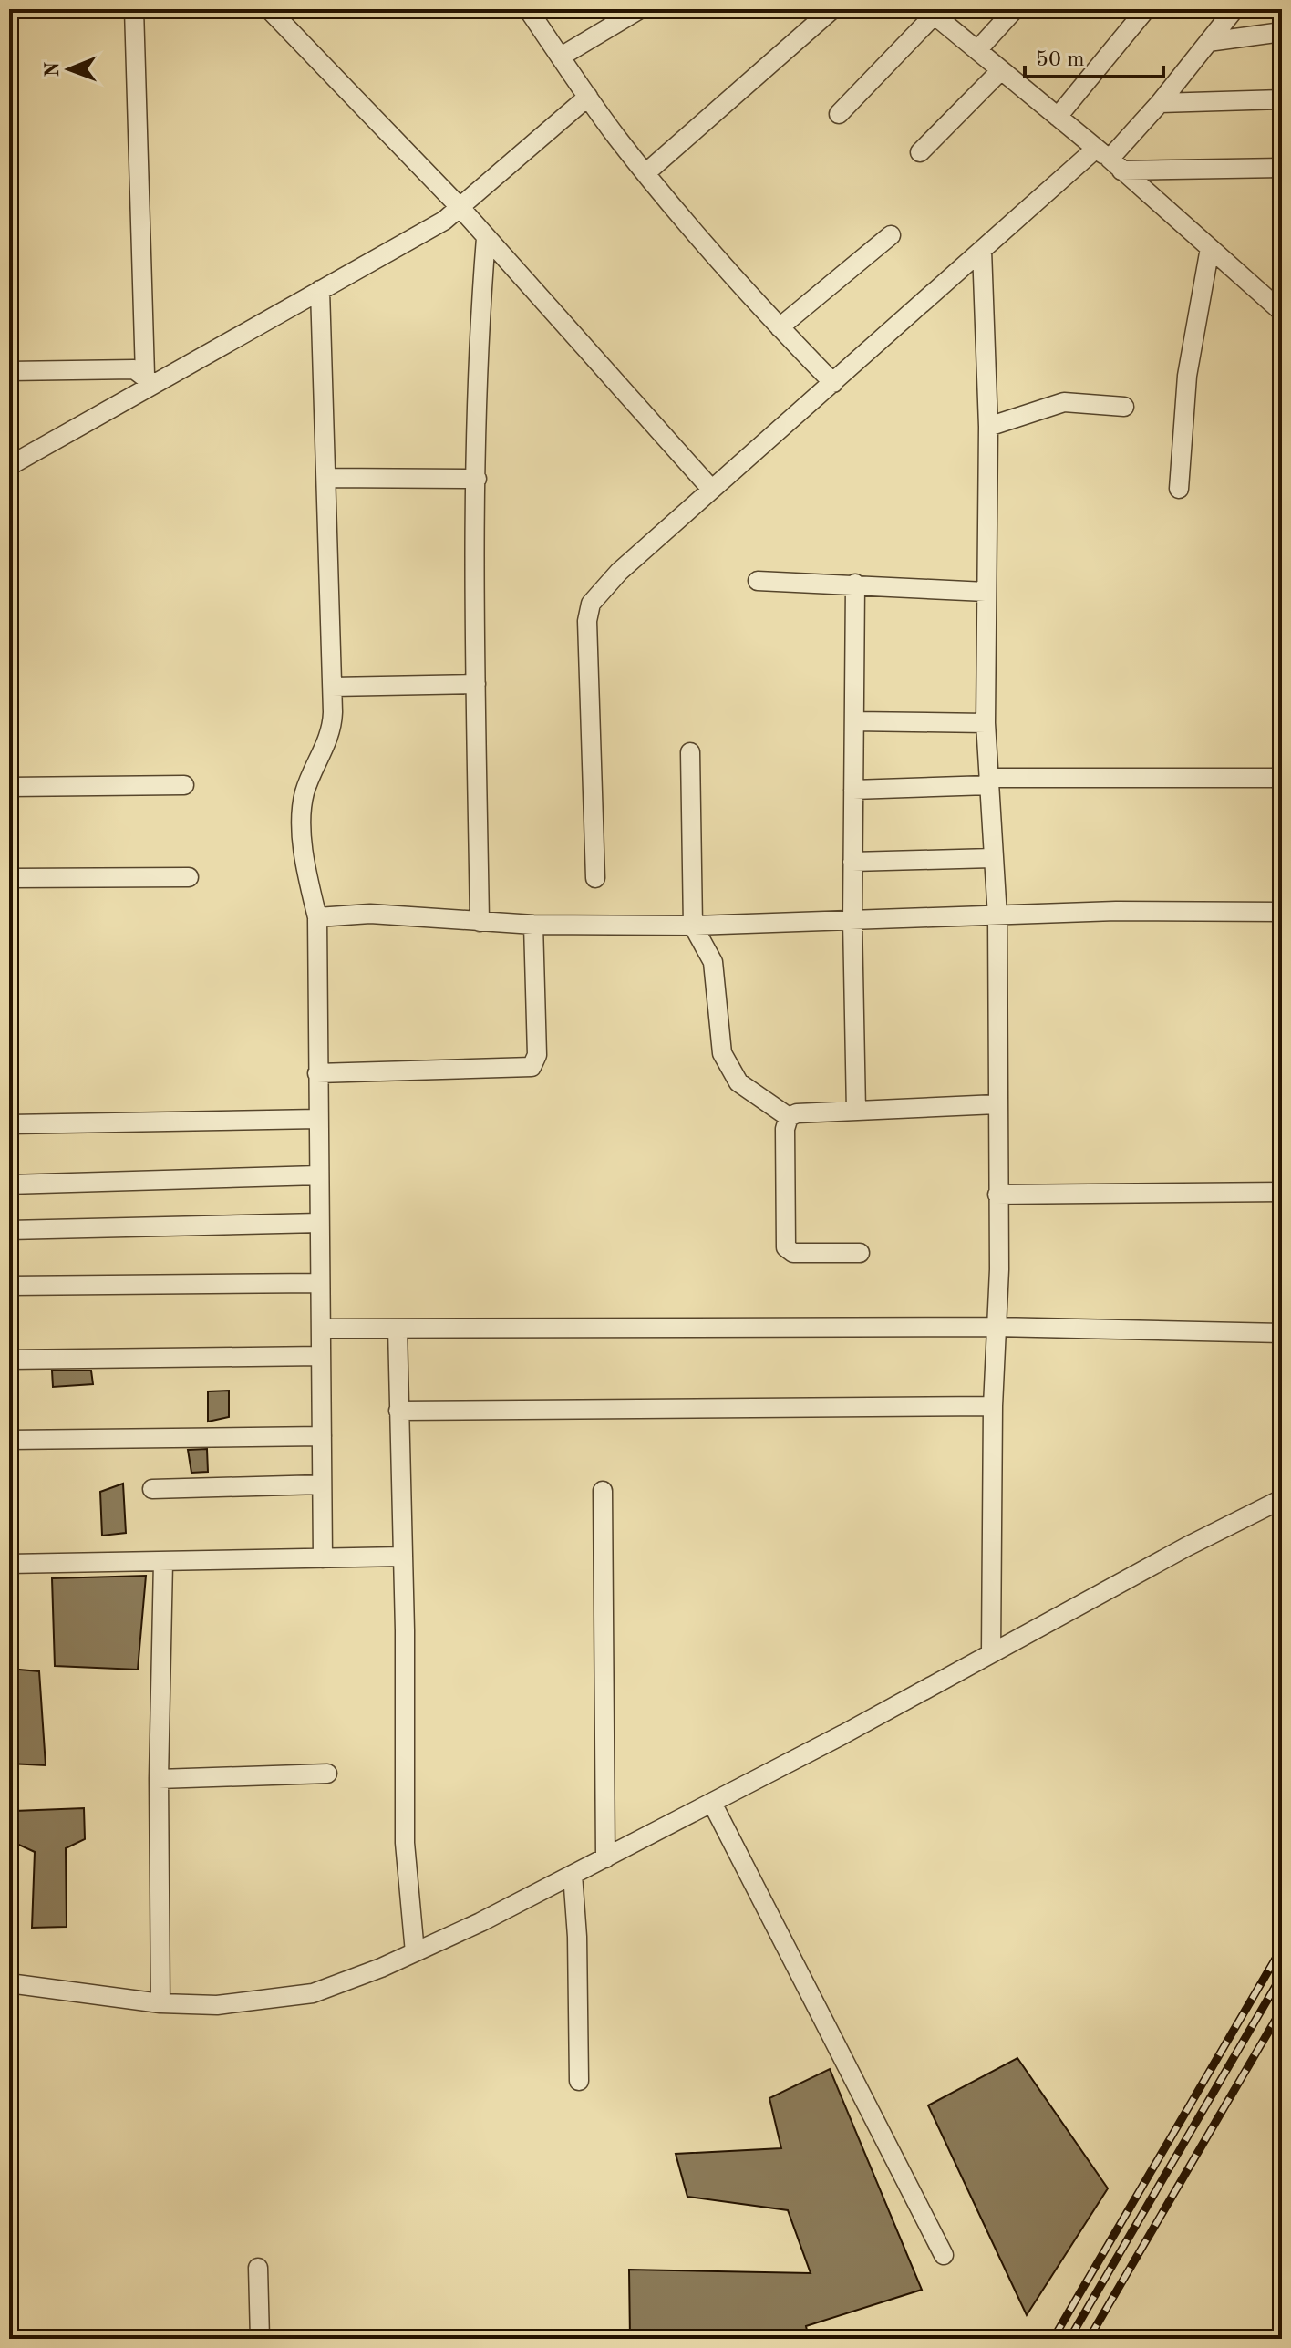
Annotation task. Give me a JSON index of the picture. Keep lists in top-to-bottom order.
{
  "scale_bar": "50 m",
  "north": "left"
}
